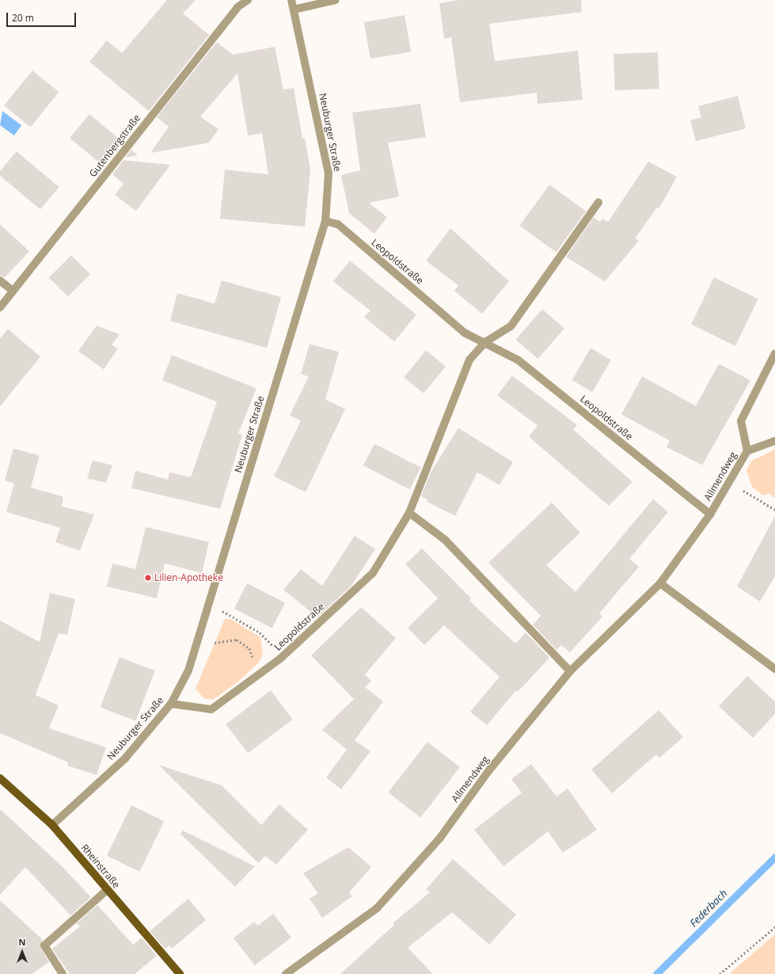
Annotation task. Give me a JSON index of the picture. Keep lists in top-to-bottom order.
{
  "streets": {
    "main road": ["Rheinstraße"],
    "street": [
      "Neuburger Straße",
      "Gutenbergstraße",
      "Leopoldstraße",
      "Allmendweg"
    ]
  },
  "crossings": [
    ["Neuburger Straße", "Leopoldstraße"],
    ["Neuburger Straße", "Rheinstraße"],
    ["Leopoldstraße", "Allmendweg"]
  ],
  "water": ["Federbach"],
  "places": ["Lilien-Apotheke"],
  "scale_bar": "20 m",
  "north": "top"
}
